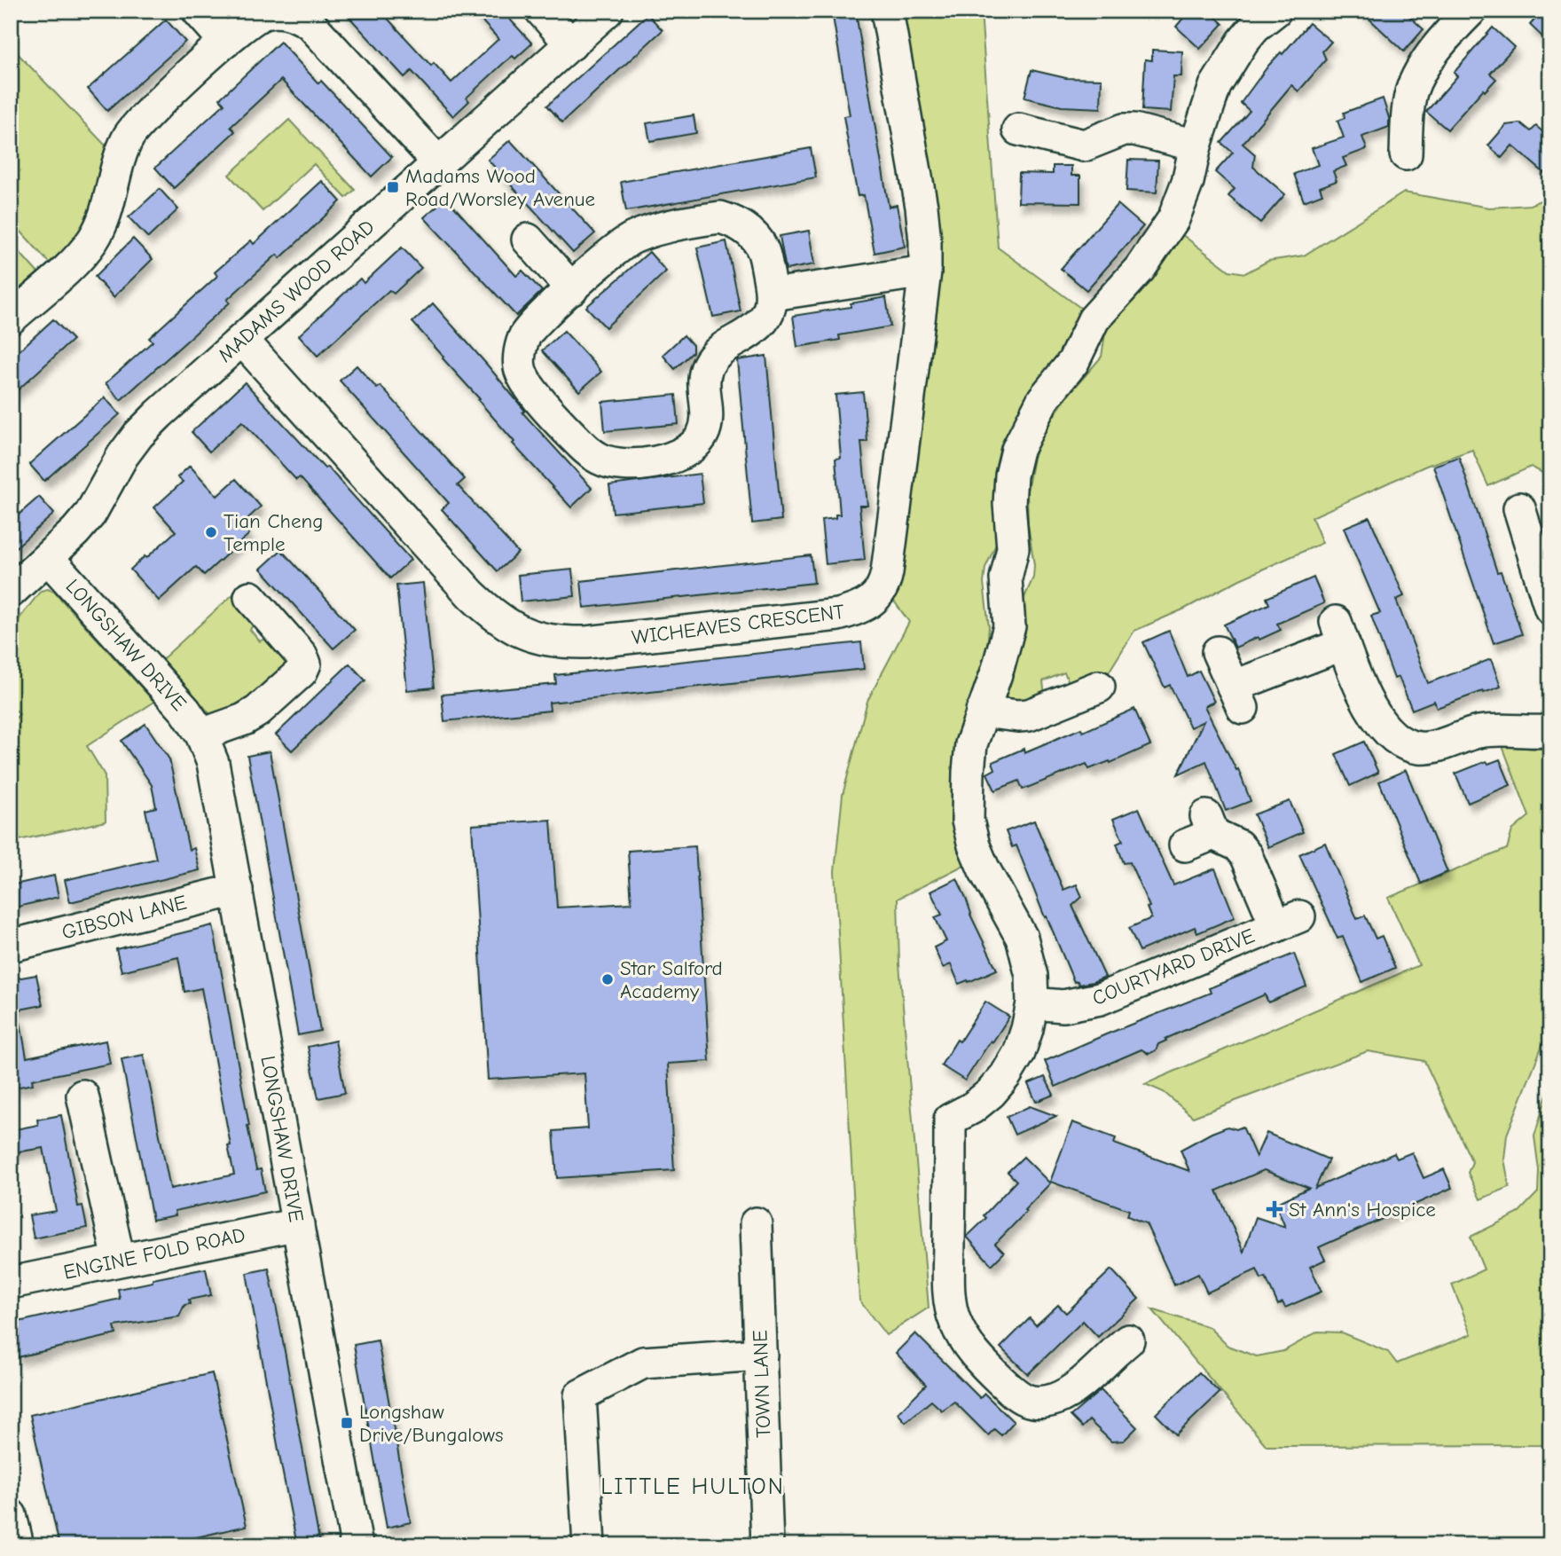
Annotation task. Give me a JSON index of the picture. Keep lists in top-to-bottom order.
{
  "streets": {
    "street": [
      "MADAMS WOOD ROAD",
      "WICHEAVES CRESCENT",
      "LONGSHAW DRIVE",
      "GIBSON LANE",
      "COURTYARD DRIVE",
      "ENGINE FOLD ROAD",
      "TOWN LANE"
    ]
  },
  "crossings": [
    ["MADAMS WOOD ROAD", "WICHEAVES CRESCENT"],
    ["MADAMS WOOD ROAD", "LONGSHAW DRIVE"],
    ["LONGSHAW DRIVE", "GIBSON LANE"],
    ["LONGSHAW DRIVE", "ENGINE FOLD ROAD"]
  ],
  "districts": ["LITTLE HULTON"],
  "places": {
    "transit": ["Madams Wood Road/Worsley Avenue", "Longshaw Drive/Bungalows"],
    "other": ["Tian Cheng Temple", "Star Salford Academy"],
    "health": ["St Ann's Hospice"]
  }
}
